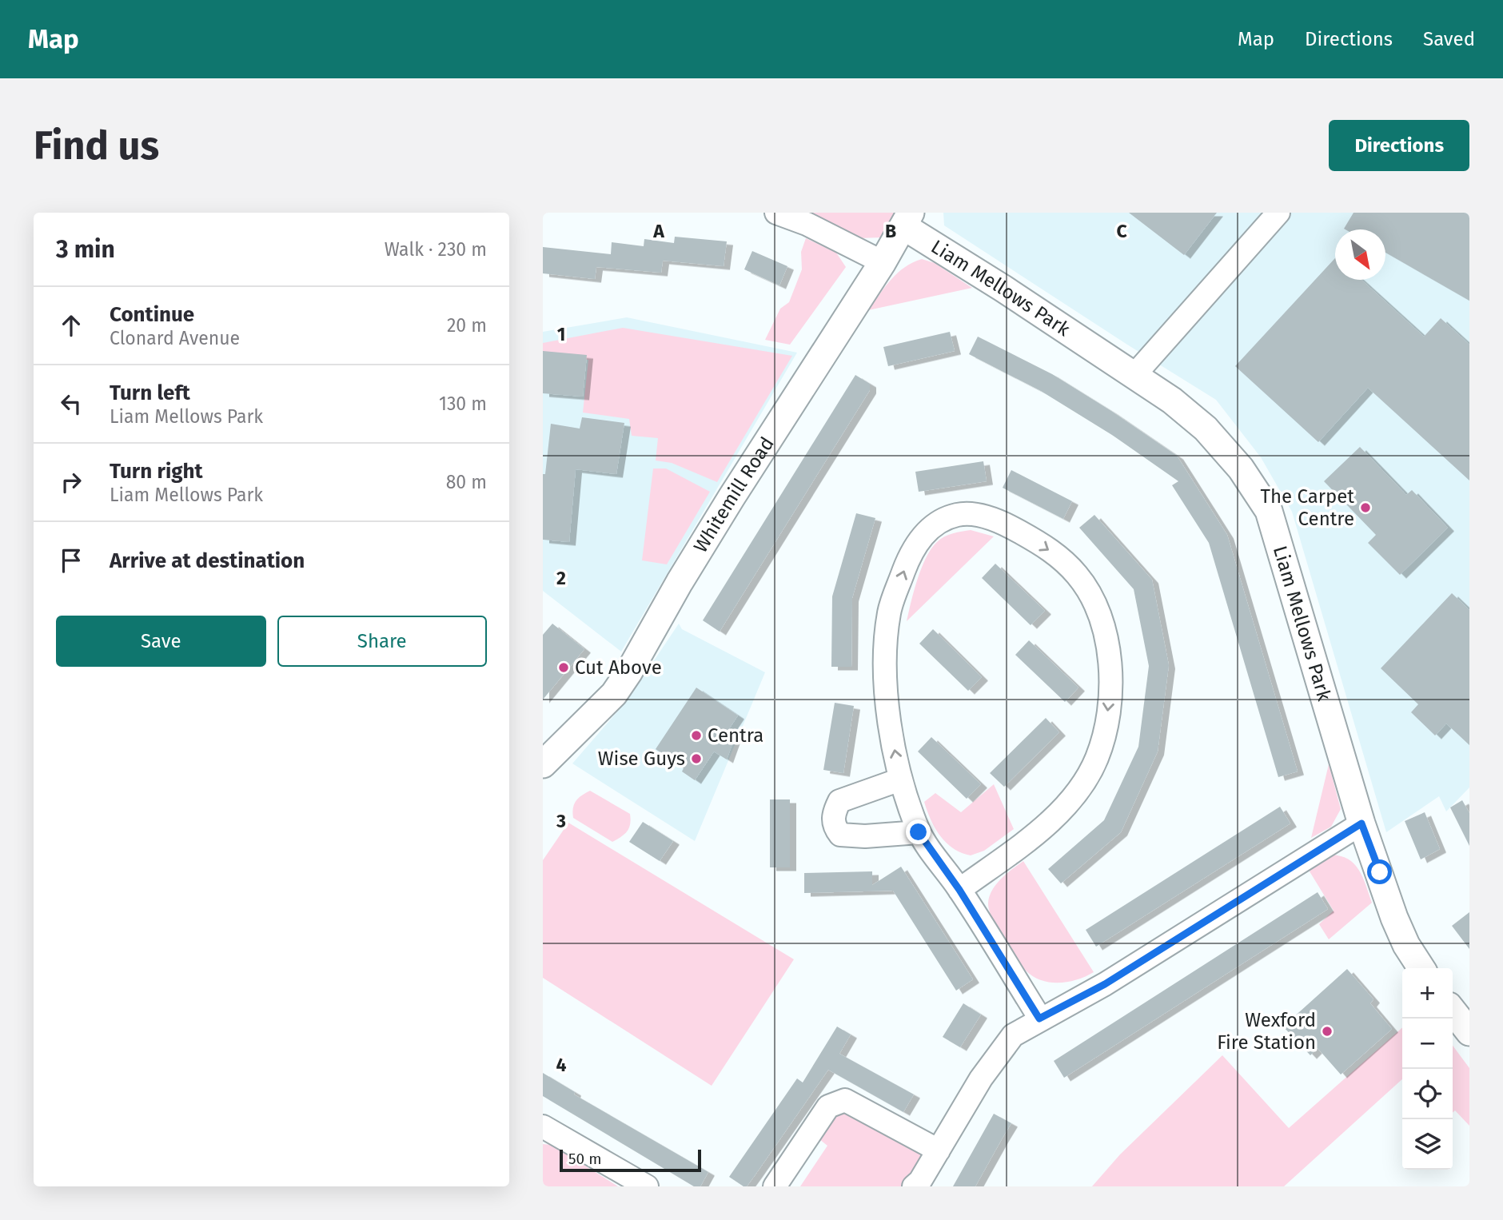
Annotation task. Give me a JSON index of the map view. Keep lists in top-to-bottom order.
{
  "streets": {
    "street": ["Liam Mellows Park", "Whitemill Road"]
  },
  "crossings": [
    ["Liam Mellows Park", "Whitemill Road"]
  ],
  "places": [
    "The Carpet Centre",
    "Cut Above",
    "Centra",
    "Wise Guys",
    "Wexford Fire Station"
  ],
  "scale_bar": "50 m",
  "north": "bottom right",
  "page": {
    "header": "Map",
    "nav": ["Map", "Directions", "Saved"],
    "buttons": [
      "Directions",
      ["Save", "Share"]
    ],
    "title": "Find us",
    "heading": ["3 min", "Walk · 230 m"],
    "list": [
      ["Continue", "Clonard Avenue", "20 m"],
      ["Turn left", "Liam Mellows Park", "130 m"],
      ["Turn right", "Liam Mellows Park", "80 m"],
      "Arrive at destination"
    ],
    "map_buttons": ["+", "−"],
    "scale": "50 m"
  },
  "grid": {
    "columns": ["A", "B", "C"],
    "rows": [
      "1",
      "2",
      "3",
      "4"
    ]
  }
}
